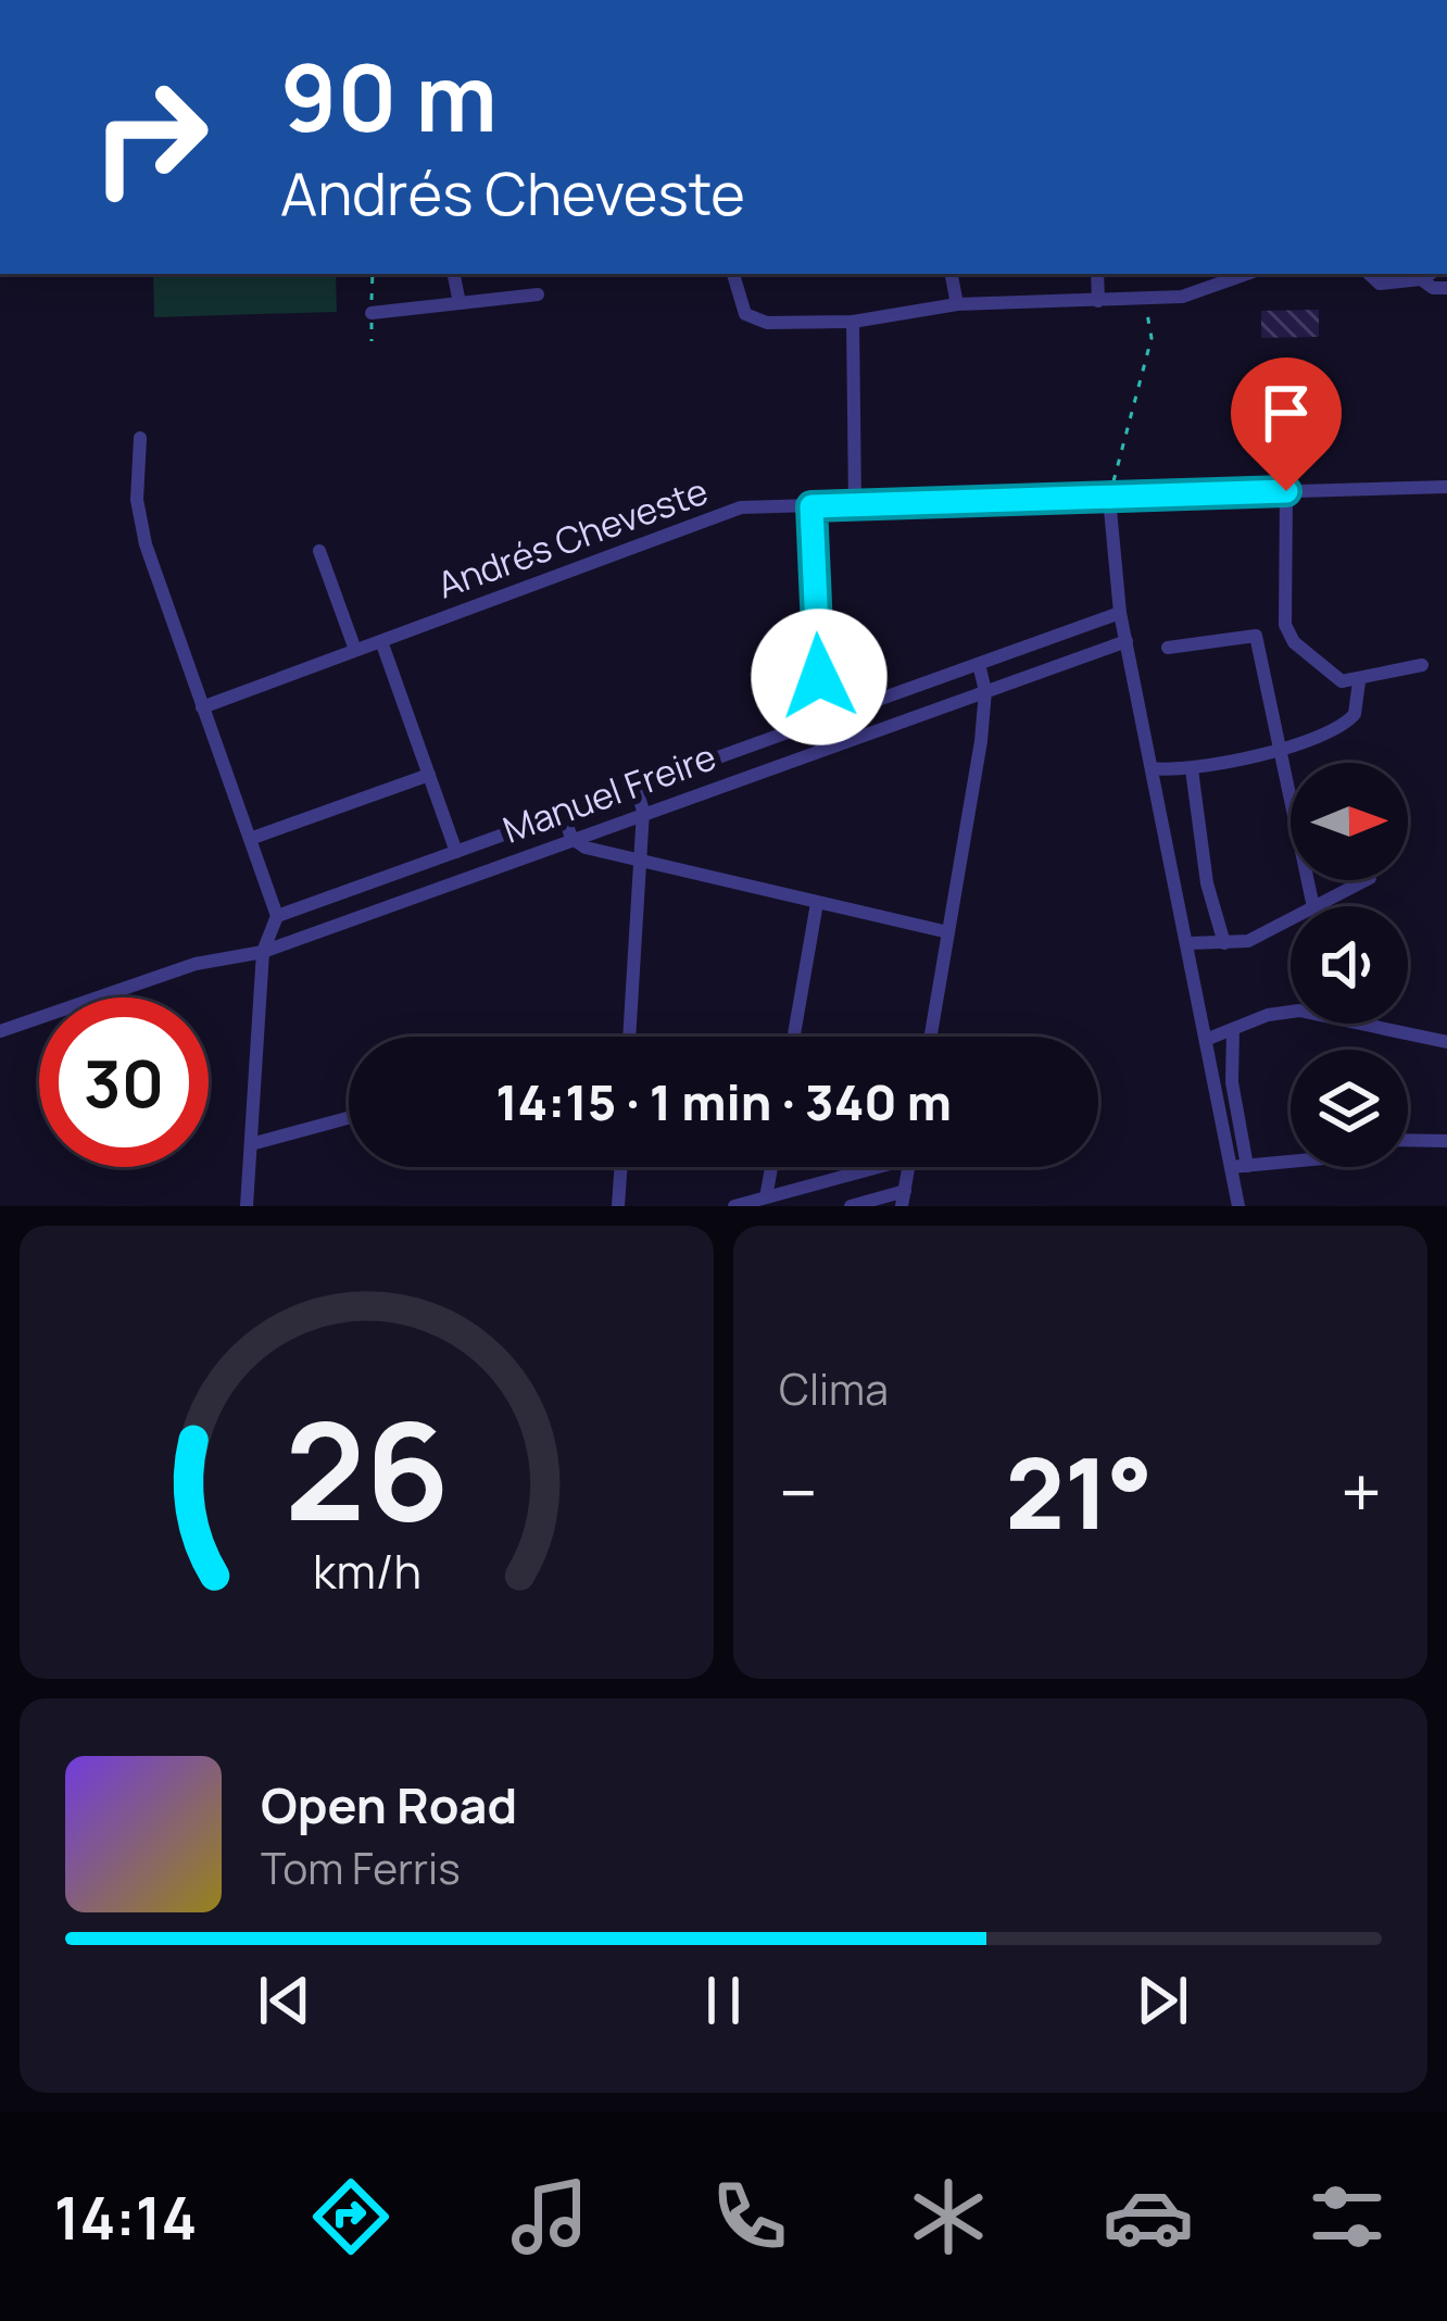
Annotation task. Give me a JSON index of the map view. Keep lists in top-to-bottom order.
{
  "streets": {
    "street": ["Andrés Cheveste", "Manuel Freire"]
  },
  "north": "right",
  "page": {
    "turn": ["90 m", "Andrés Cheveste"],
    "limit": "30",
    "trip": "14:15 · 1 min · 340 m",
    "tile": "Clima",
    "heat": ["−", "21°", "+"],
    "song": ["Open Road", "Tom Ferris"],
    "tabs": "14:14",
    "gauge": ["26", "km/h"]
  }
}
